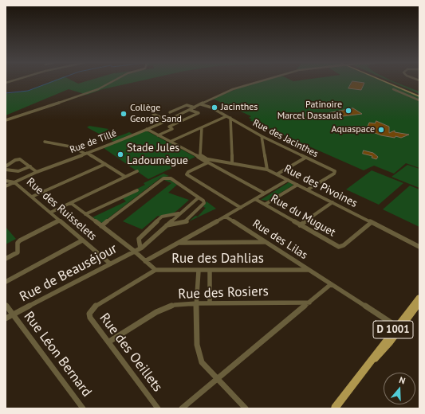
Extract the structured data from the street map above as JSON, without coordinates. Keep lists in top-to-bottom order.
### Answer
{
  "streets": {
    "main road": ["D 1001"],
    "street": [
      "Rue des Jacinthes",
      "Rue de Tillé",
      "Rue des Pivoines",
      "Rue des Ruisselets",
      "Rue du Muguet",
      "Rue des Lilas",
      "Rue des Dahlias",
      "Rue de Beauséjour",
      "Rue des Rosiers",
      "Rue des Oeillets",
      "Rue Léon Bernard"
    ]
  },
  "crossings": [
    ["Rue des Jacinthes", "Rue de Tillé"],
    ["Rue des Jacinthes", "Rue des Pivoines"],
    ["Rue de Tillé", "Rue des Ruisselets"],
    ["Rue des Pivoines", "Rue du Muguet"],
    ["Rue des Ruisselets", "Rue de Beauséjour"],
    ["Rue des Lilas", "Rue des Dahlias"],
    ["Rue des Lilas", "D 1001"],
    ["Rue des Dahlias", "Rue de Beauséjour"],
    ["Rue des Dahlias", "Rue des Oeillets"],
    ["Rue de Beauséjour", "Rue Léon Bernard"],
    ["Rue des Rosiers", "Rue des Oeillets"]
  ],
  "places": [
    "Jacinthes",
    "Patinoire Marcel Dassault",
    "Collège George Sand",
    "Aquaspace",
    "Stade Jules Ladoumègue"
  ],
  "north": "top"
}
